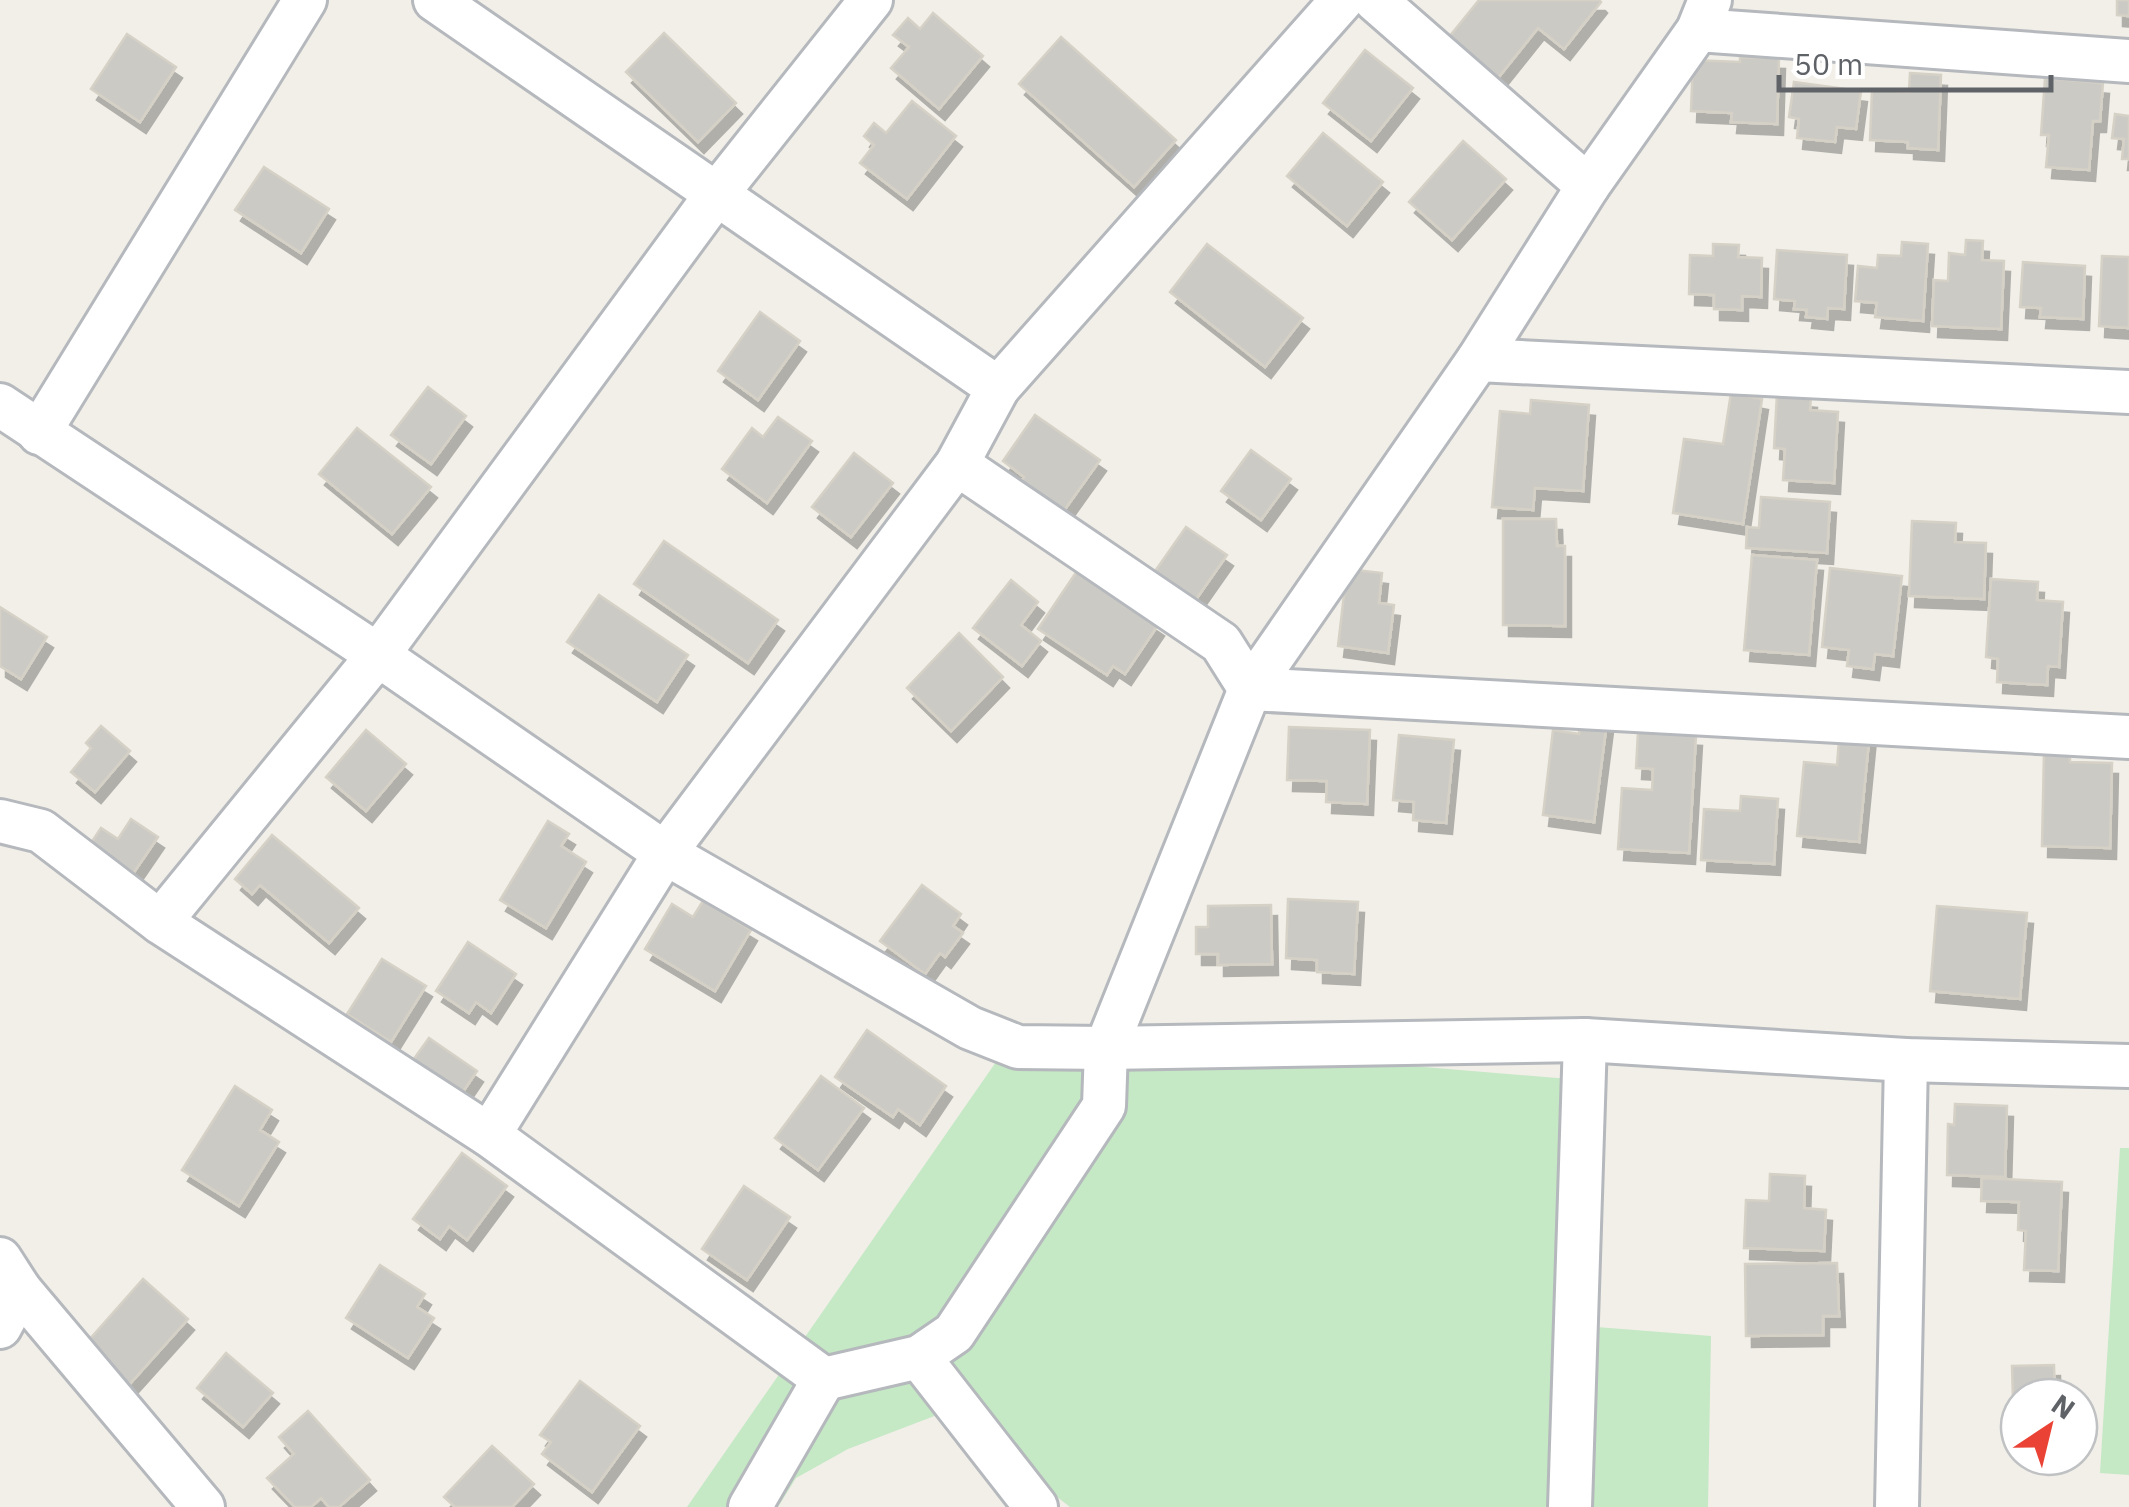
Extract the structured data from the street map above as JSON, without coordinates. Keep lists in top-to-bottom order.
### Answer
{
  "scale_bar": "50 m",
  "north": "top right"
}
